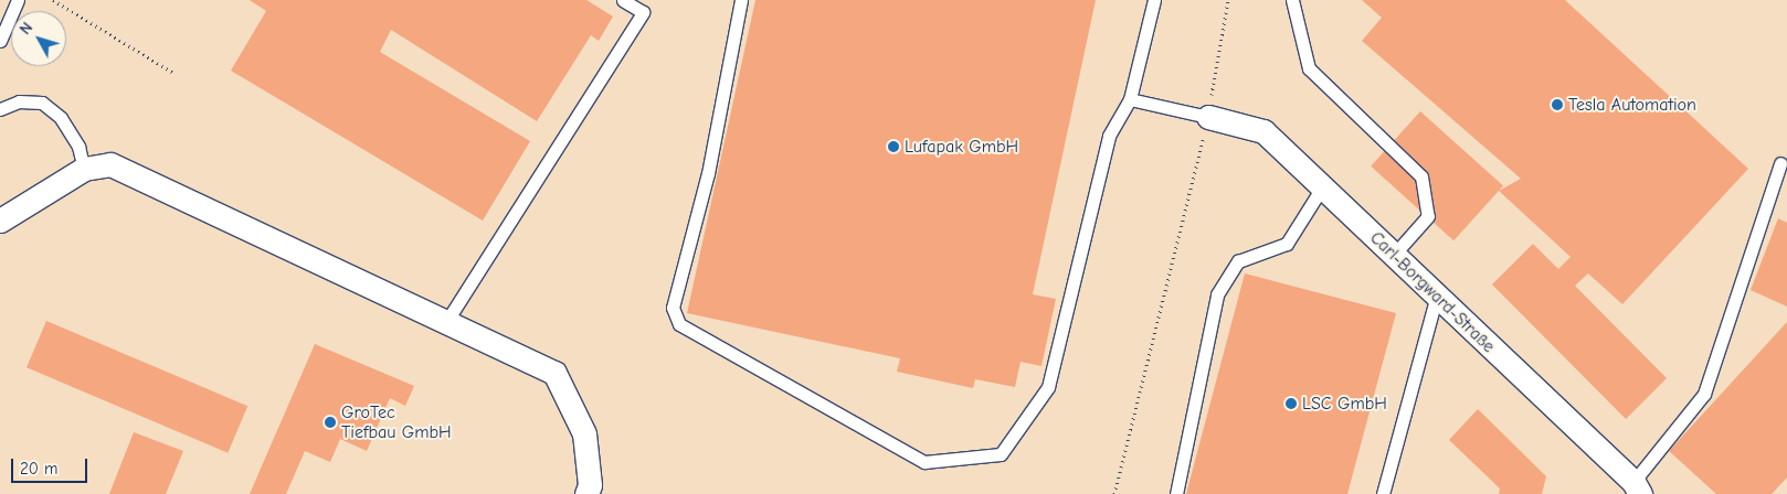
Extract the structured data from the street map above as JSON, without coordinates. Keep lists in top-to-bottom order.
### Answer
{
  "streets": {
    "street": ["Carl-Borgward-Straße"]
  },
  "places": [
    "Tesla Automation",
    "Lufapak GmbH",
    "LSC GmbH",
    "GroTec Tiefbau GmbH"
  ],
  "scale_bar": "20 m",
  "north": "top left"
}
